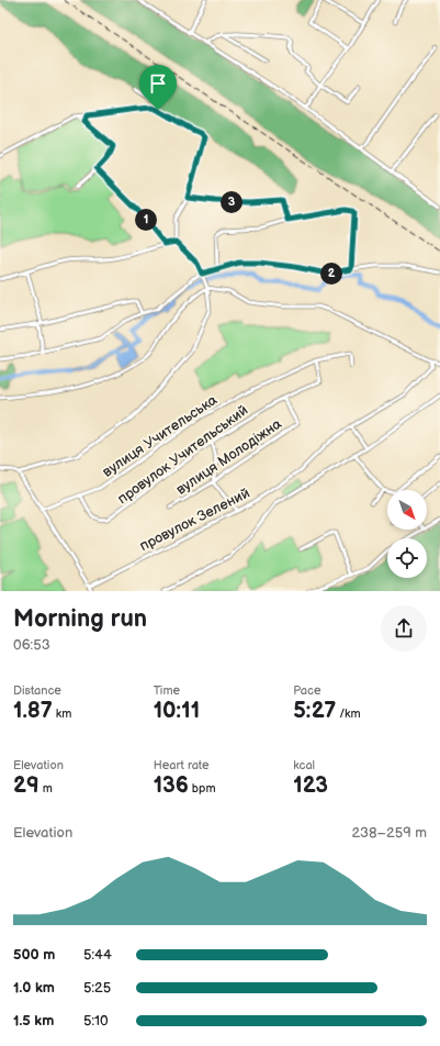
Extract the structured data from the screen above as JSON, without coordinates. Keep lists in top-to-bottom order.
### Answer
{
  "streets": {
    "street": [
      "вулиця Учительська",
      "провулок Учительський",
      "вулиця Молодіжна",
      "провулок Зелений"
    ]
  },
  "crossings": [
    ["вулиця Учительська", "провулок Учительський"],
    ["провулок Учительський", "вулиця Молодіжна"]
  ],
  "north": "bottom right",
  "page": {
    "pins": ["3", "1", "2"],
    "heading": ["Morning run", "06:53"],
    "stats": [
      ["Distance", "1.87 km"],
      ["Time", "10:11"],
      ["Pace", "5:27 /km"],
      ["Elevation", "29 m"],
      ["Heart rate", "136 bpm"],
      ["kcal", "123"]
    ],
    "chart": ["Elevation", "238–259 m"],
    "list": [
      {
        "name": "500 m",
        "note": "5:44"
      },
      {
        "name": "1.0 km",
        "note": "5:25"
      },
      {
        "name": "1.5 km",
        "note": "5:10"
      }
    ]
  }
}
